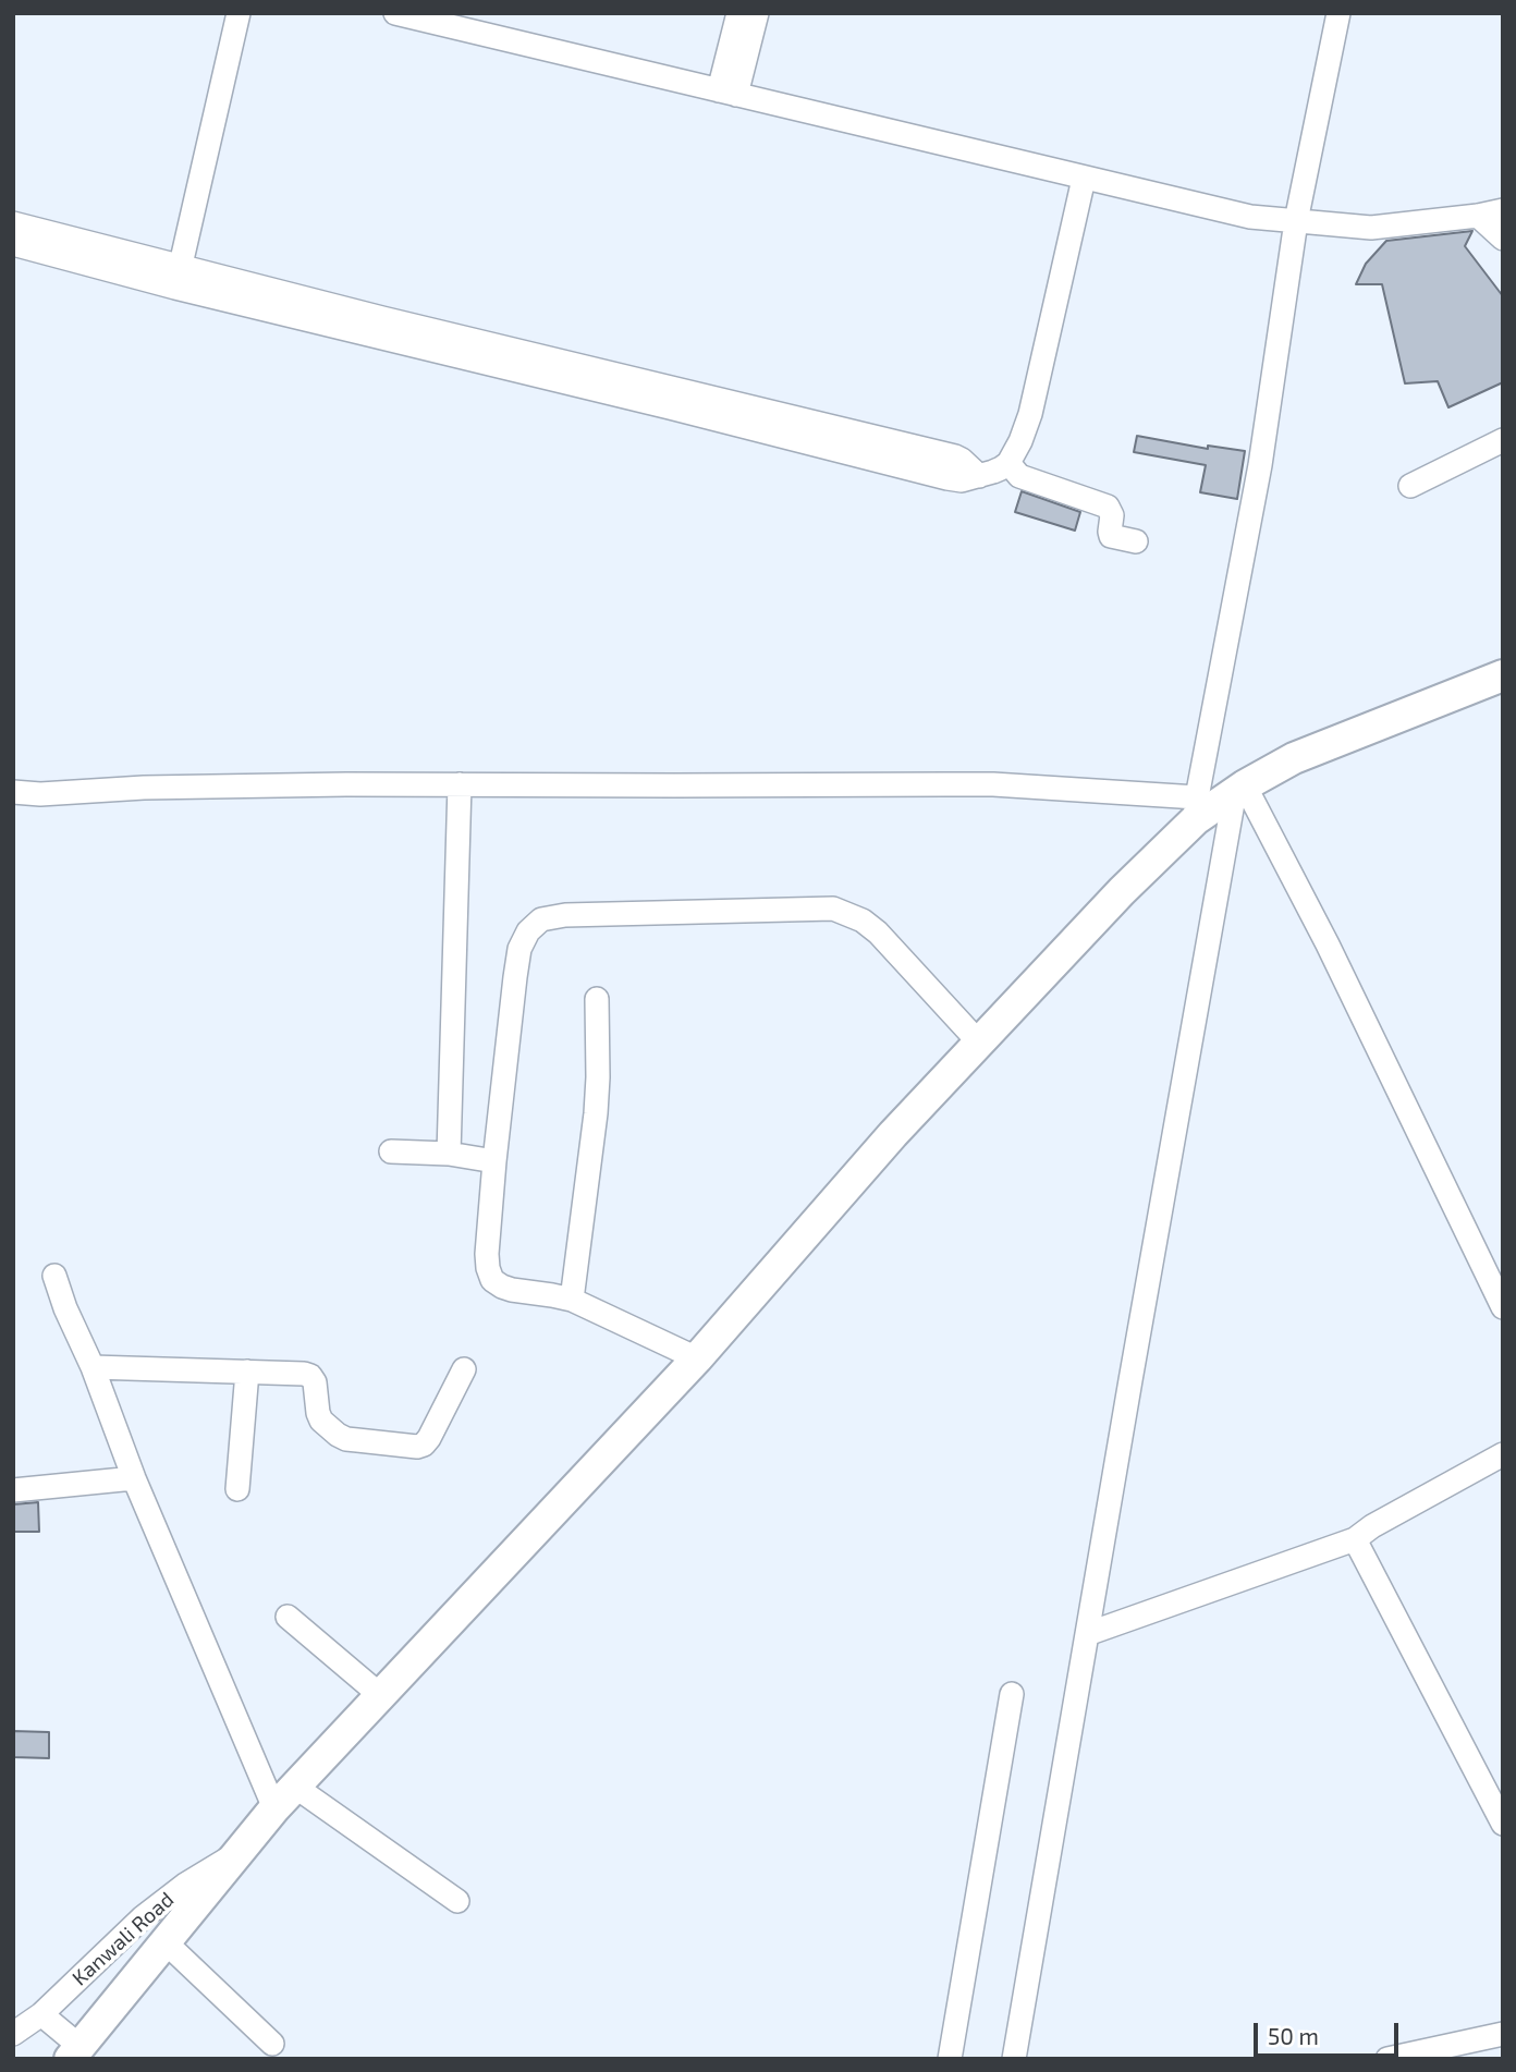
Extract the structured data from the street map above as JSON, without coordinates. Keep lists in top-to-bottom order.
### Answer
{
  "streets": {
    "street": ["Kanwali Road"]
  },
  "scale_bar": "50 m"
}
